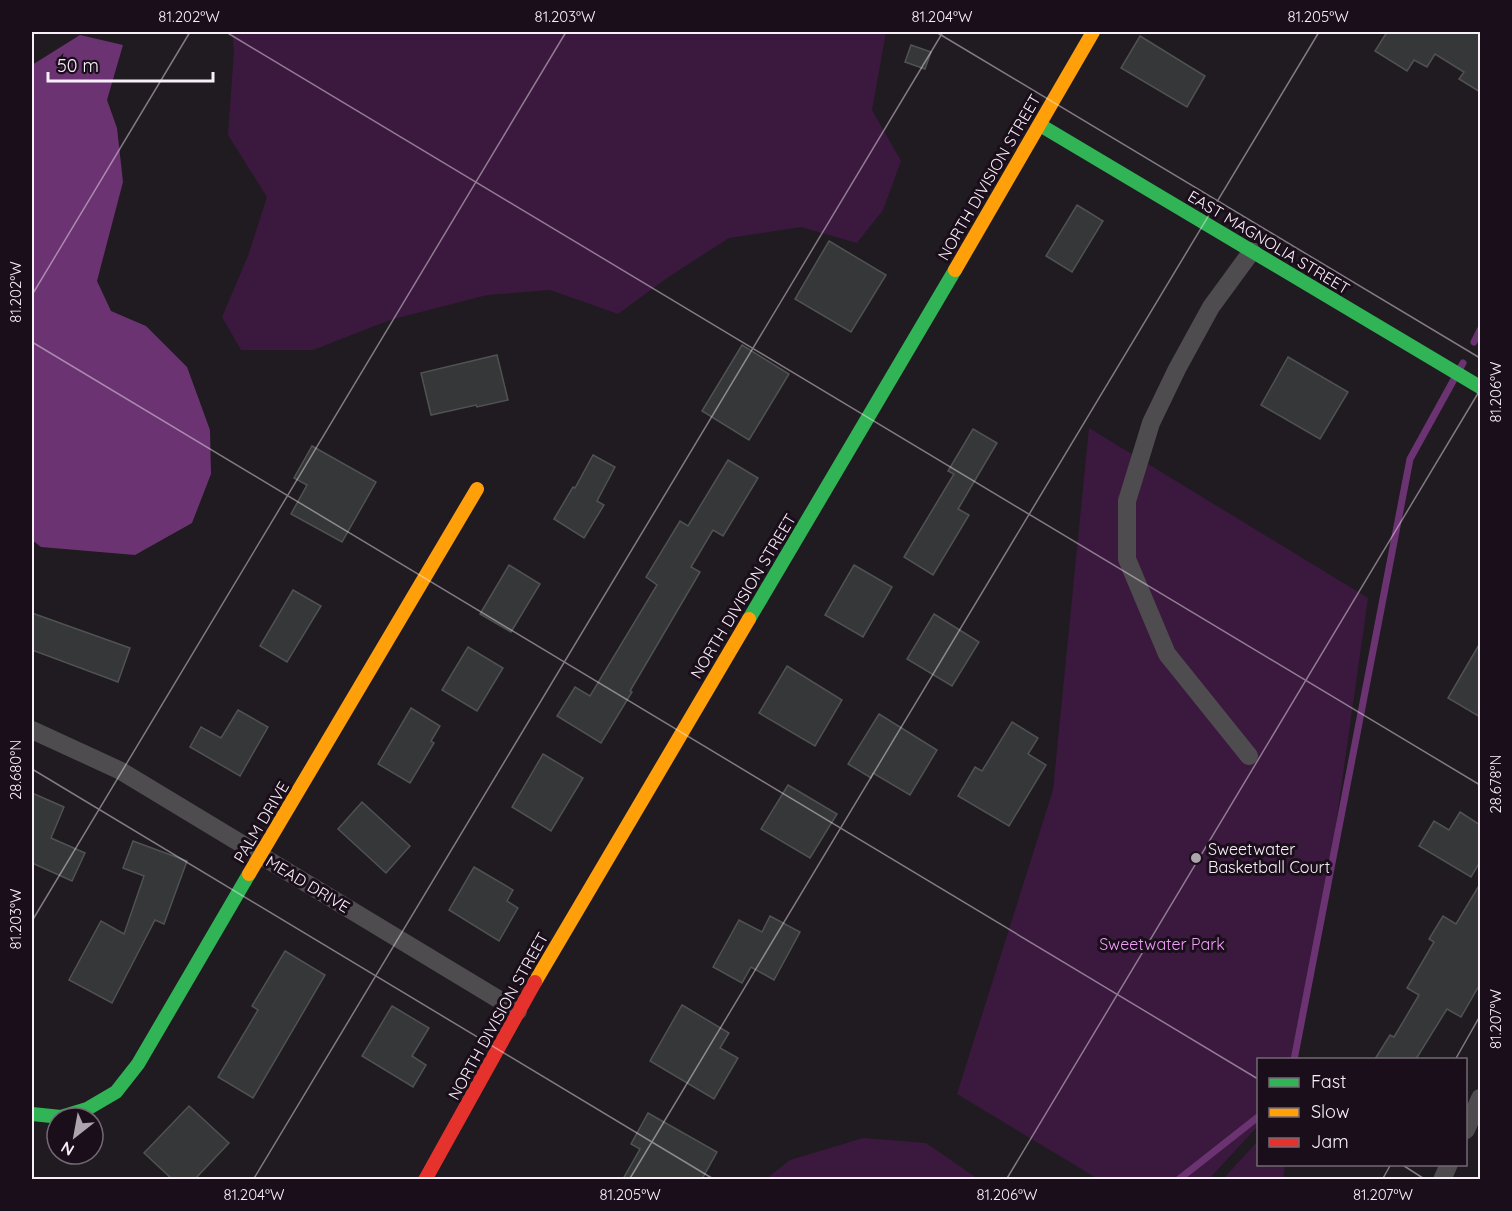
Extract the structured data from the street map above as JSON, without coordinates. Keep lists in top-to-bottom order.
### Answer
{
  "streets": {
    "street": [
      "NORTH DIVISION STREET",
      "EAST MAGNOLIA STREET",
      "PALM DRIVE",
      "MEAD DRIVE"
    ]
  },
  "crossings": [
    ["NORTH DIVISION STREET", "EAST MAGNOLIA STREET"],
    ["NORTH DIVISION STREET", "MEAD DRIVE"],
    ["PALM DRIVE", "MEAD DRIVE"]
  ],
  "parks": ["Sweetwater Park"],
  "places": ["Sweetwater Basketball Court"],
  "legend": ["Fast", "Slow", "Jam"],
  "scale_bar": "50 m",
  "north": "bottom left",
  "coordinates": [
    "81.202°W",
    "81.203°W",
    "81.204°W",
    "81.205°W",
    "81.206°W",
    "28.680°N",
    "28.678°N",
    "81.207°W"
  ]
}
